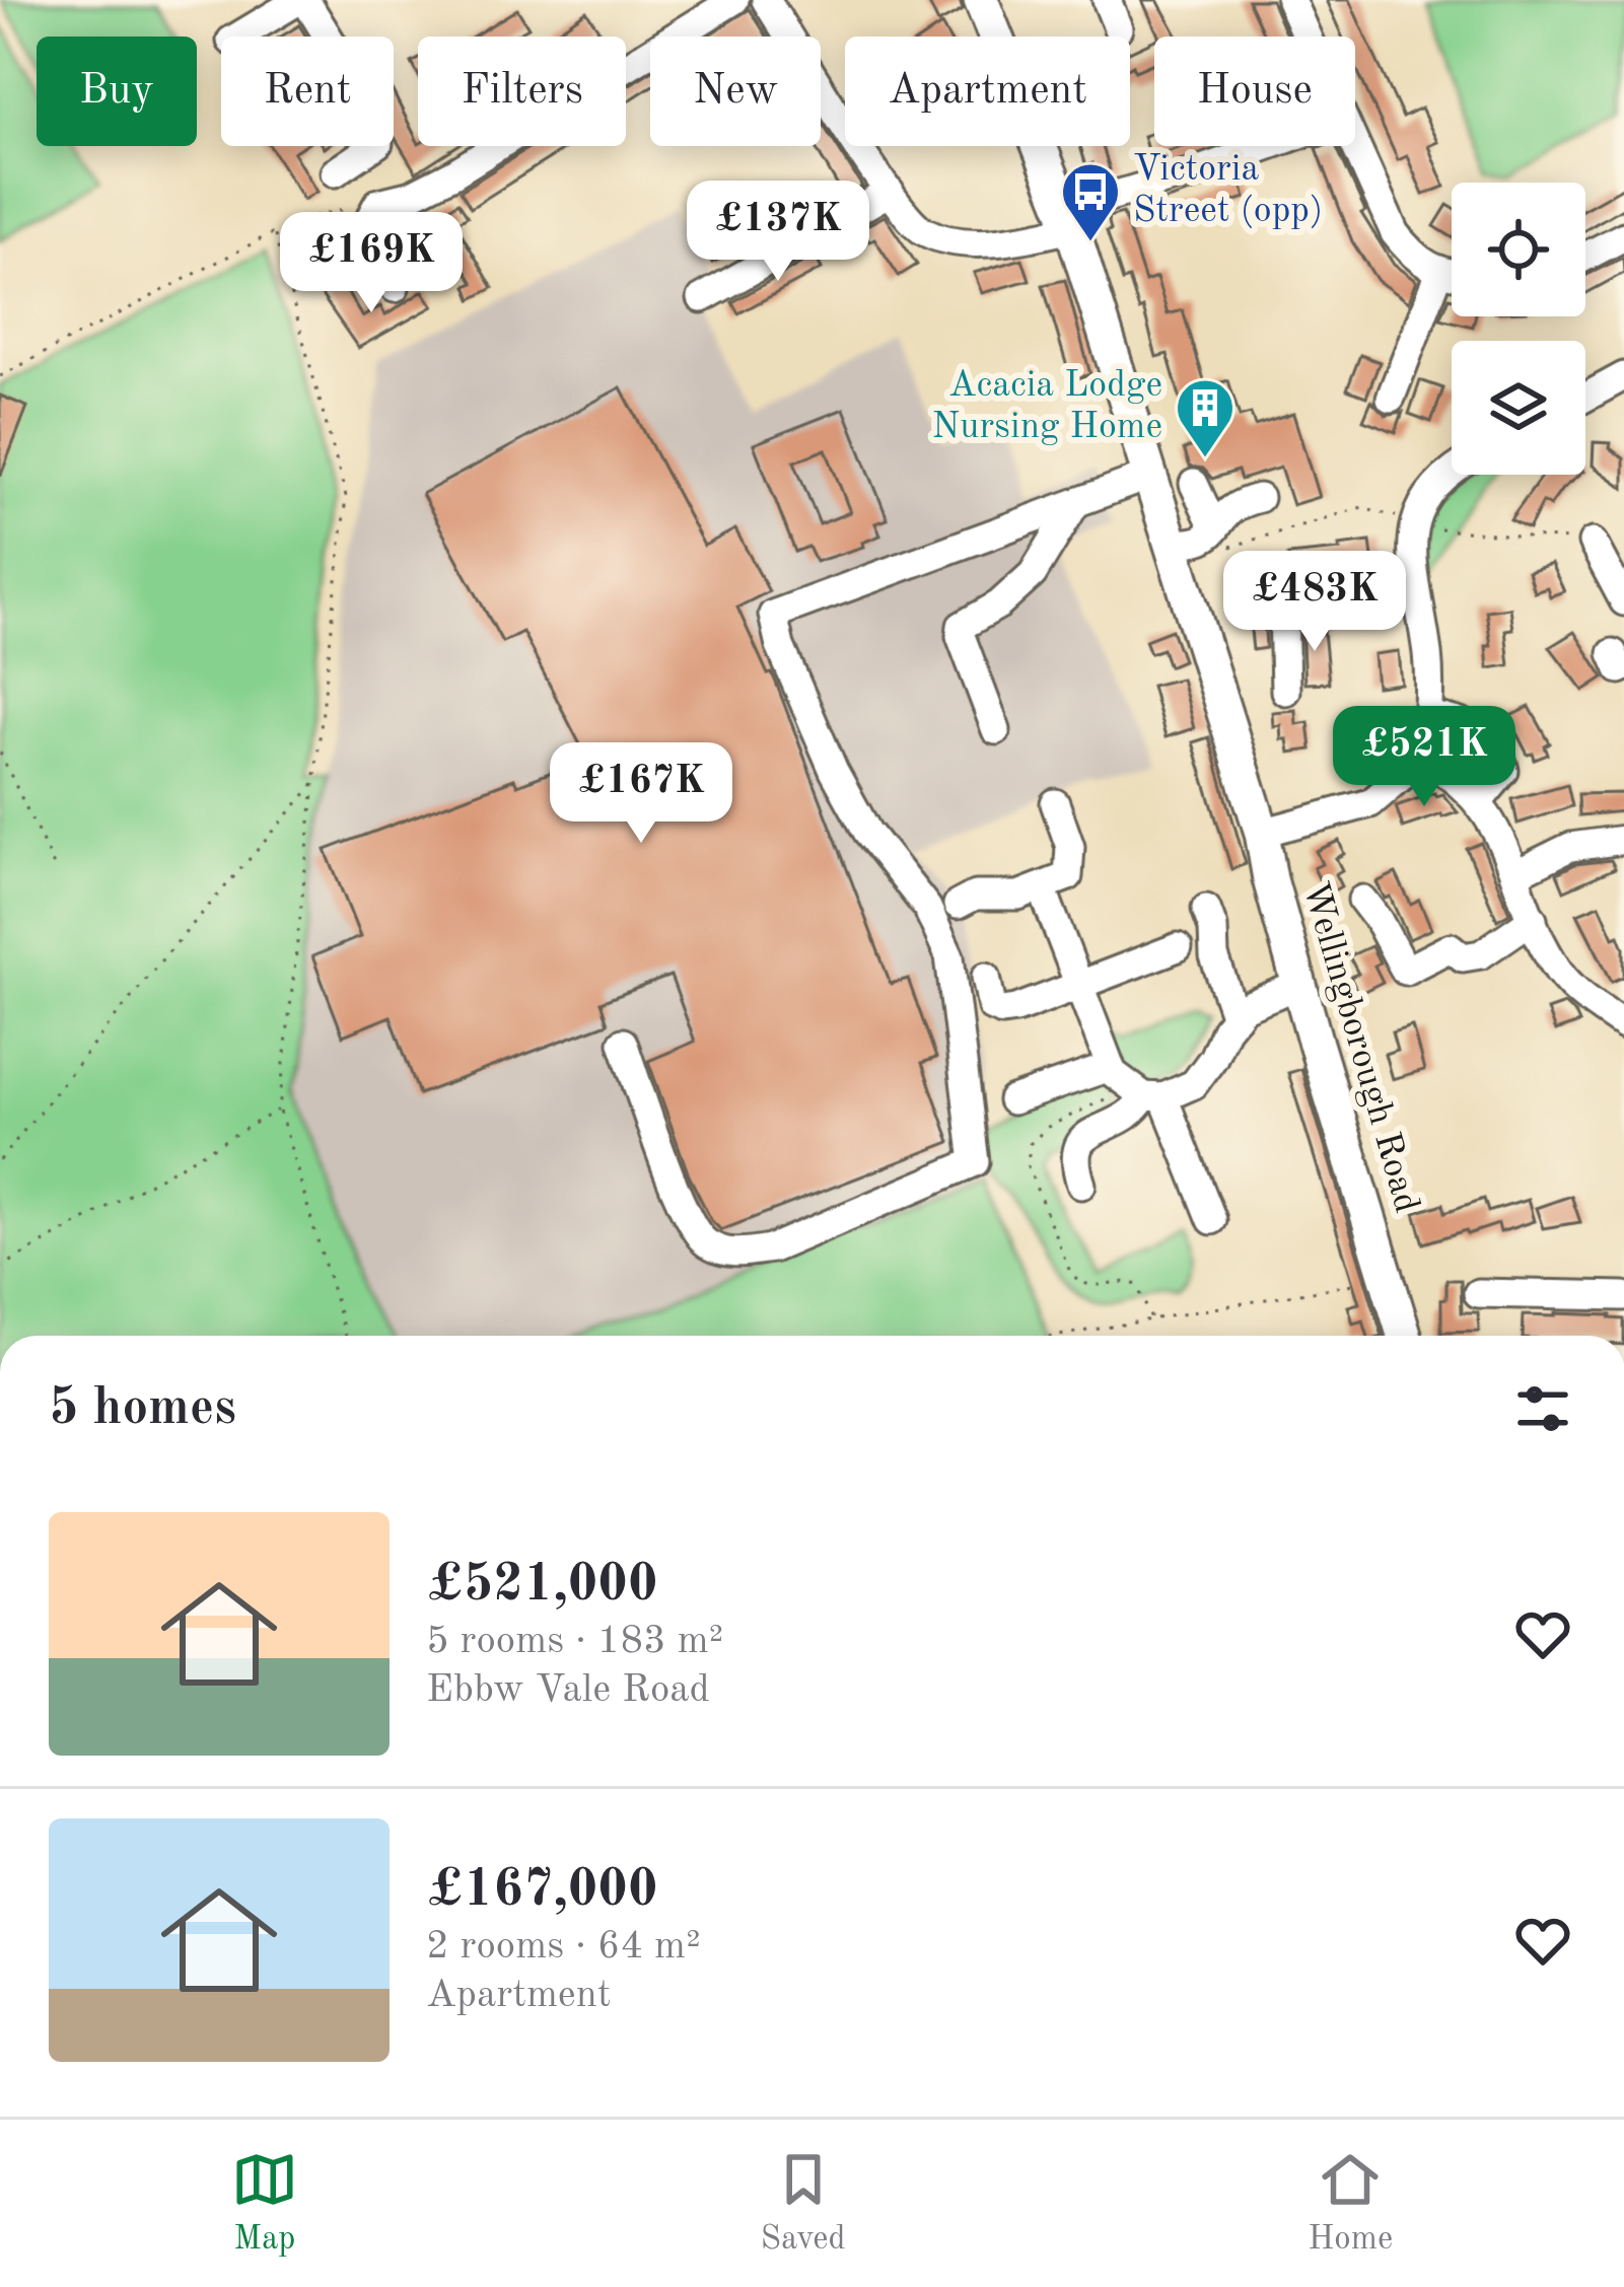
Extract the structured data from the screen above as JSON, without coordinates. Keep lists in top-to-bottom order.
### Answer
{
  "streets": {
    "main road": ["Wellingborough Road"]
  },
  "places": {
    "bus stop": ["Victoria Street (opp)"],
    "building": ["Acacia Lodge Nursing Home"]
  },
  "page": {
    "chip": [
      "Buy",
      "Rent",
      "Filters",
      "New",
      "Apartment",
      "House"
    ],
    "price": [
      "£137K",
      "£169K",
      "£483K",
      "£521K",
      "£167K"
    ],
    "heading": "5 homes",
    "list": [
      {
        "name": "£521,000",
        "note": "5 rooms · 183 m² · Ebbw Vale Road"
      },
      {
        "name": "£167,000",
        "note": "2 rooms · 64 m² · Apartment"
      }
    ],
    "tabs": ["Map", "Saved", "Home"]
  }
}
